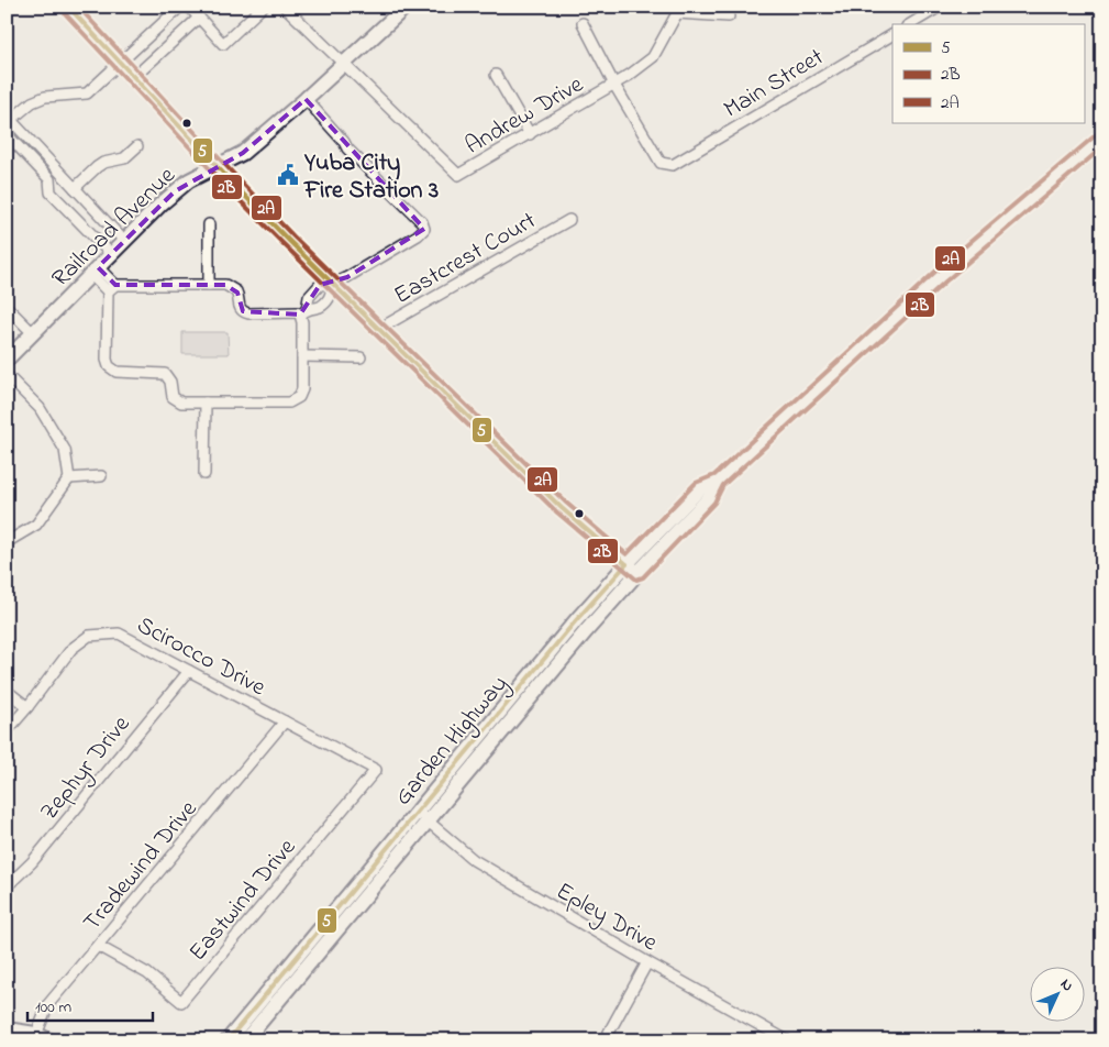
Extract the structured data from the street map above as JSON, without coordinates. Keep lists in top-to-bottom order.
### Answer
{
  "streets": {
    "main road": ["Railroad Avenue", "Garden Highway"],
    "street": [
      "Main Street",
      "Andrew Drive",
      "Eastcrest Court",
      "Scirocco Drive",
      "Zephyr Drive",
      "Tradewind Drive",
      "Eastwind Drive",
      "Epley Drive"
    ]
  },
  "crossings": [
    ["Main Street", "Andrew Drive"],
    ["Andrew Drive", "Railroad Avenue"],
    ["Scirocco Drive", "Zephyr Drive"],
    ["Scirocco Drive", "Tradewind Drive"],
    ["Scirocco Drive", "Eastwind Drive"],
    ["Garden Highway", "Epley Drive"],
    ["Tradewind Drive", "Eastwind Drive"]
  ],
  "places": {
    "public building": ["Yuba City Fire Station 3"]
  },
  "lines": ["transit line 5", "transit line 2A", "transit line 2B"],
  "legend": ["5", "2B", "2A"],
  "scale_bar": "100 m",
  "north": "top right"
}
